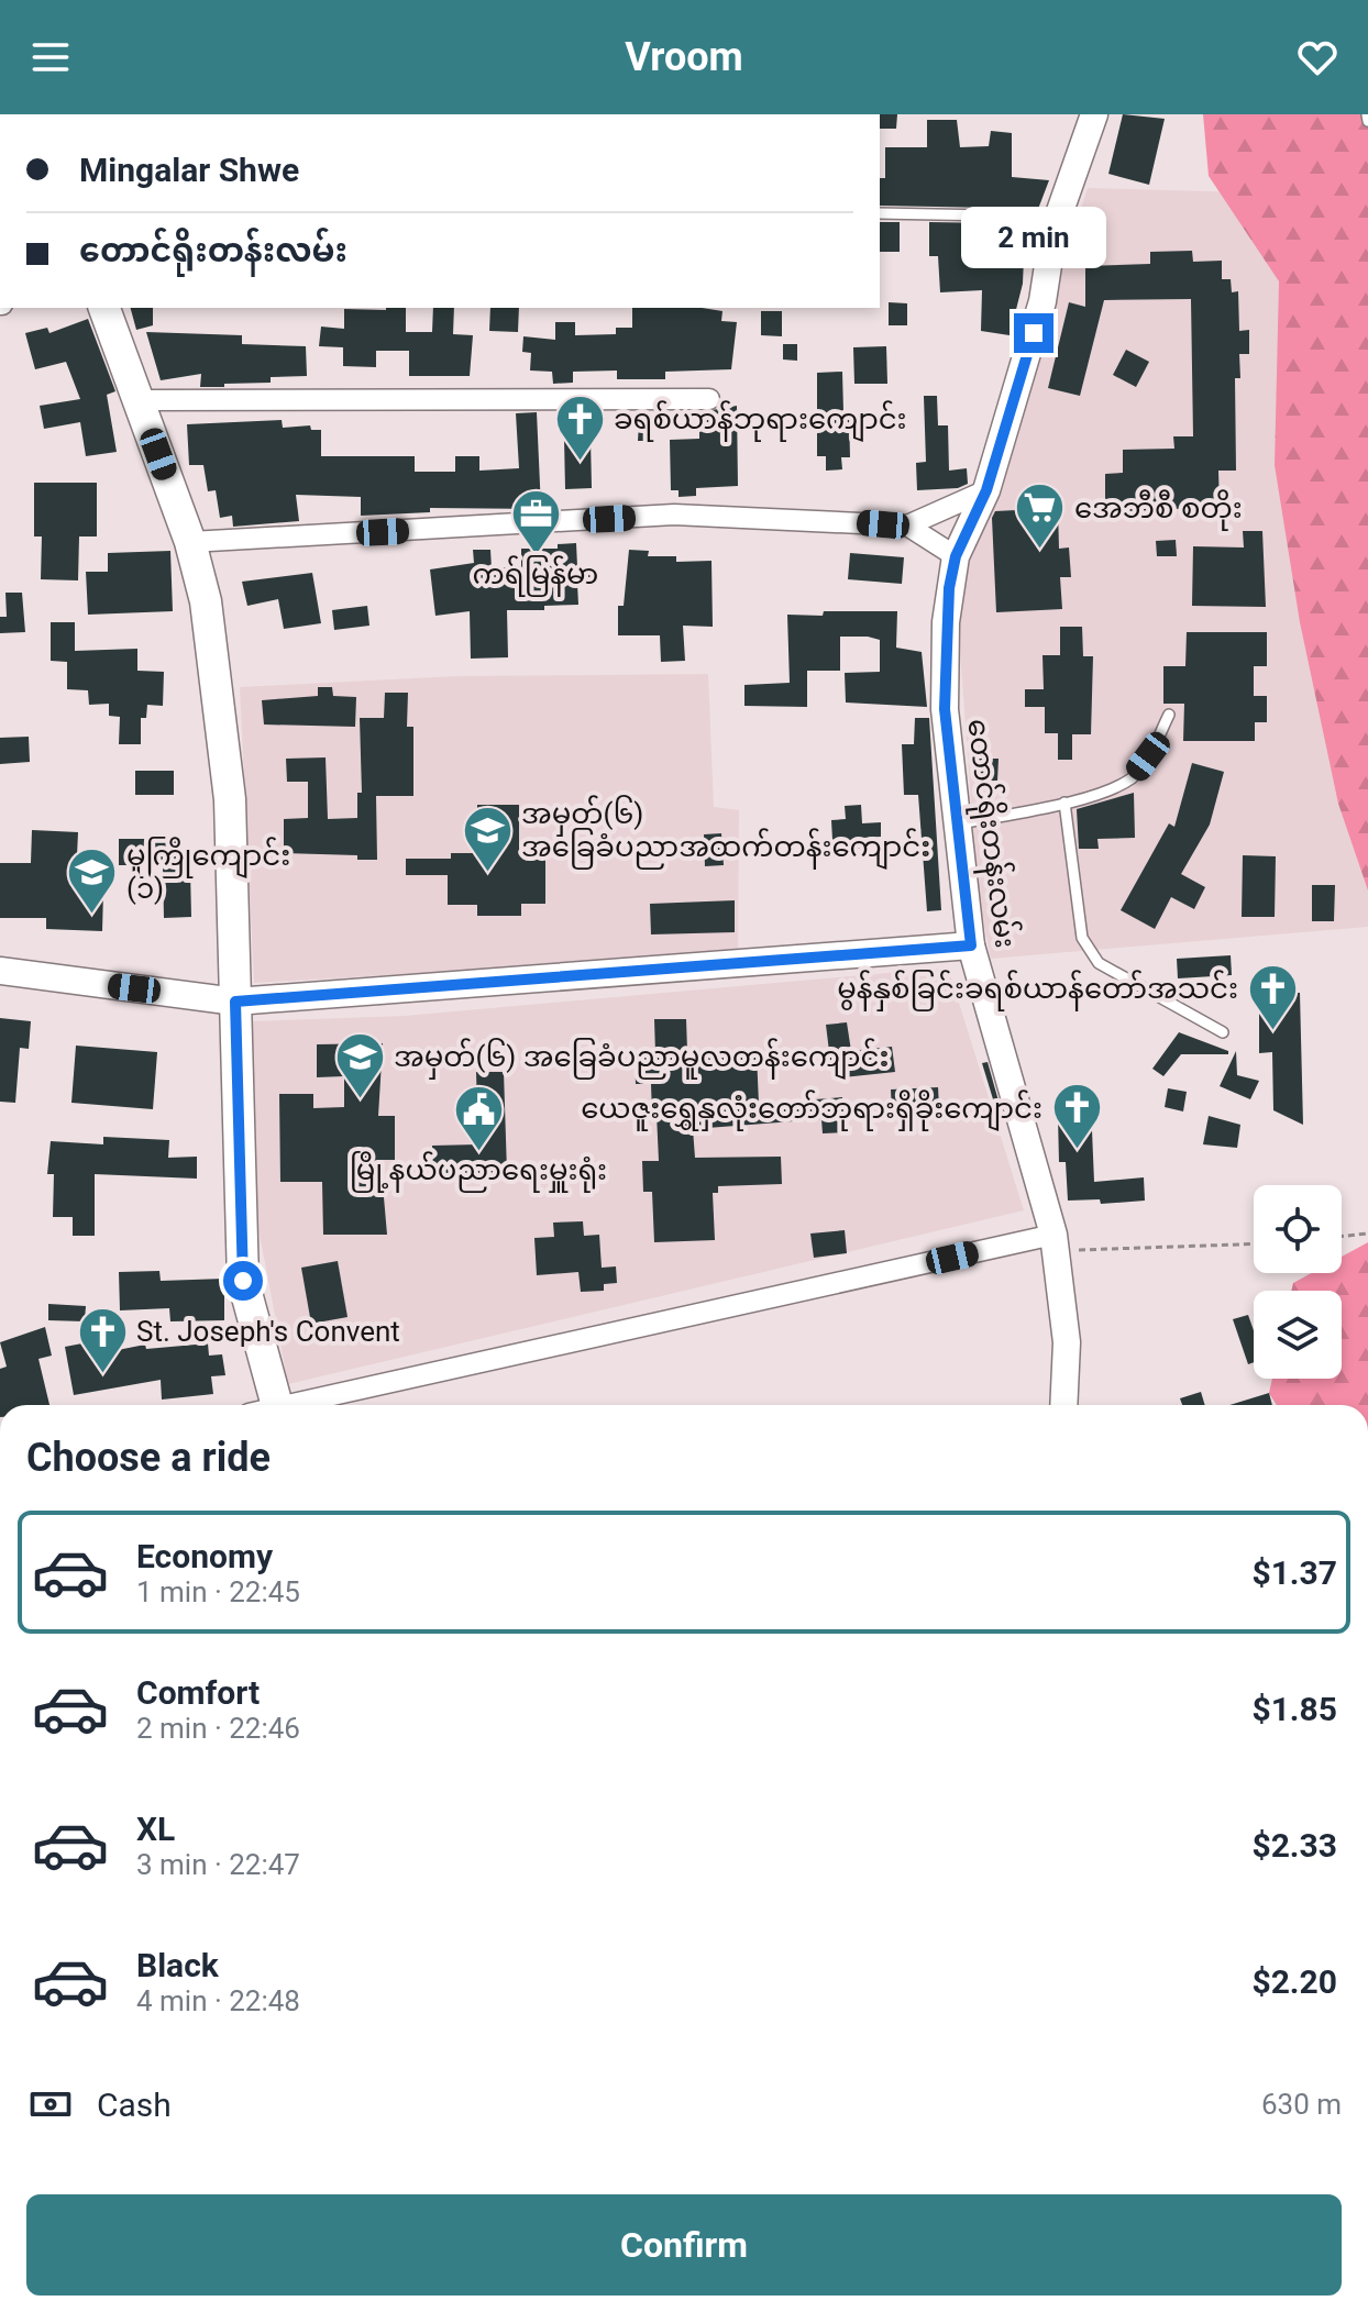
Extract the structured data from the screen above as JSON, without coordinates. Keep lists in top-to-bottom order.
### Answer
{
  "streets": {
    "street": ["တောင်ရိုးတန်းလမ်း"]
  },
  "places": {
    "church": [
      "ခရစ်ယာန်ဘုရားကျောင်း",
      "မွန်နှစ်ခြင်းခရစ်ယာန်တော်အသင်း",
      "ယေဇူးရွှေနှလုံးတော်ဘုရားရှိခိုးကျောင်း",
      "St. Joseph's Convent"
    ],
    "supermarket": ["အေဘီစီ စတိုး"],
    "office": ["ကရ်မြန်မာ"],
    "school or university": ["အမှတ်(၆) အခြေခံပညာအထက်တန်းကျောင်း", "မူကြိုကျောင်း (၁)", "အမှတ်(၆) အခြေခံပညာမူလတန်းကျောင်း"],
    "public building": ["မြို့နယ်ပညာရေးမှူးရုံး"]
  },
  "page": {
    "header": "Vroom",
    "banner": ["Mingalar Shwe", "တောင်ရိုးတန်းလမ်း"],
    "bubble": "2 min",
    "heading": "Choose a ride",
    "list": [
      {
        "name": "Economy",
        "note": "1 min · 22:45",
        "value": "$1.37"
      },
      {
        "name": "Comfort",
        "note": "2 min · 22:46",
        "value": "$1.85"
      },
      {
        "name": "XL",
        "note": "3 min · 22:47",
        "value": "$2.33"
      },
      {
        "name": "Black",
        "note": "4 min · 22:48",
        "value": "$2.20"
      }
    ],
    "pay": ["Cash", "630 m"],
    "buttons": "Confirm"
  }
}
